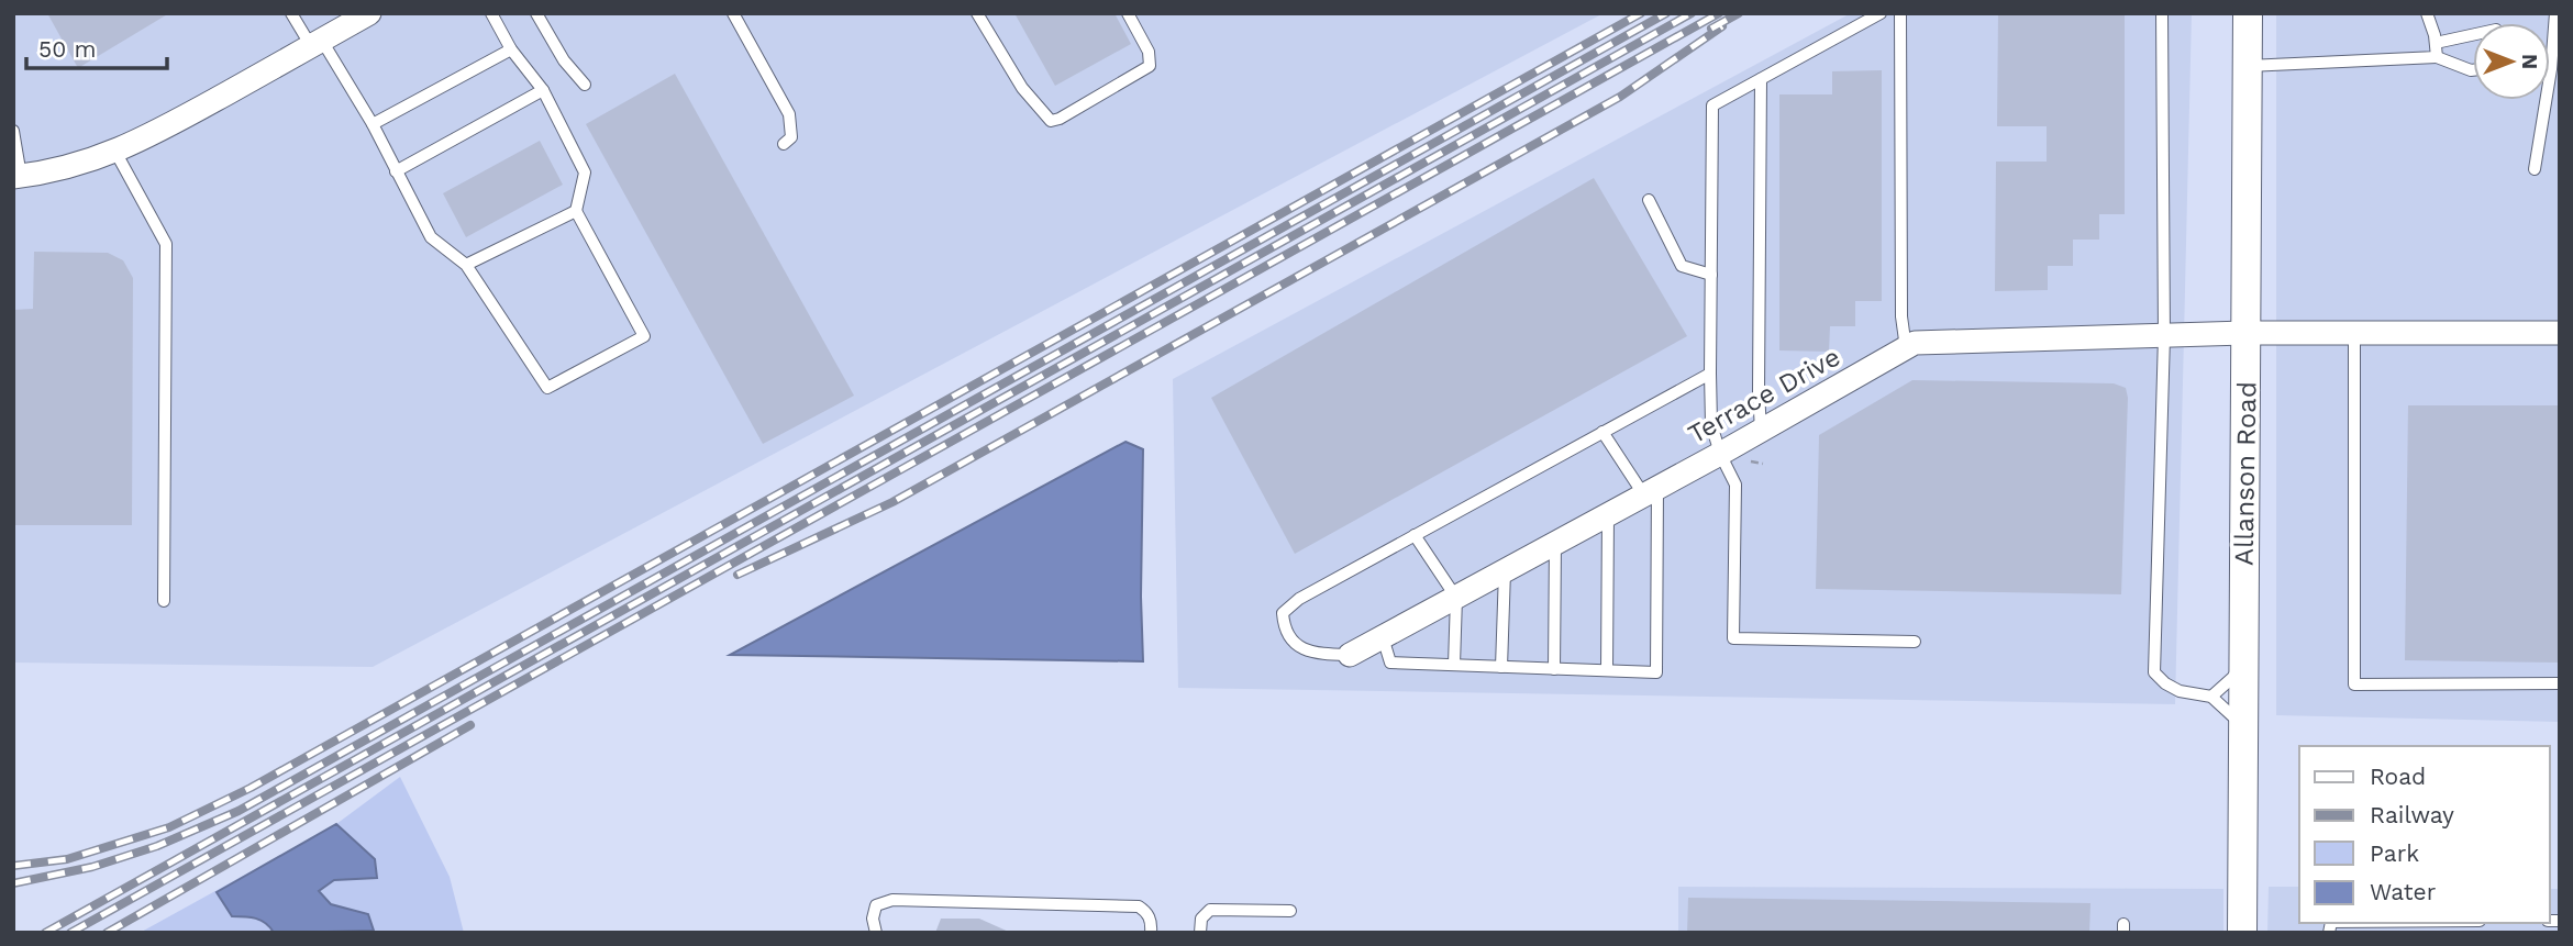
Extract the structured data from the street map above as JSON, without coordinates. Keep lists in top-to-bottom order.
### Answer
{
  "streets": {
    "street": ["Terrace Drive", "Allanson Road"]
  },
  "crossings": [
    ["Terrace Drive", "Allanson Road"]
  ],
  "legend": [
    "Road",
    "Railway",
    "Park",
    "Water"
  ],
  "scale_bar": "50 m",
  "north": "right"
}
